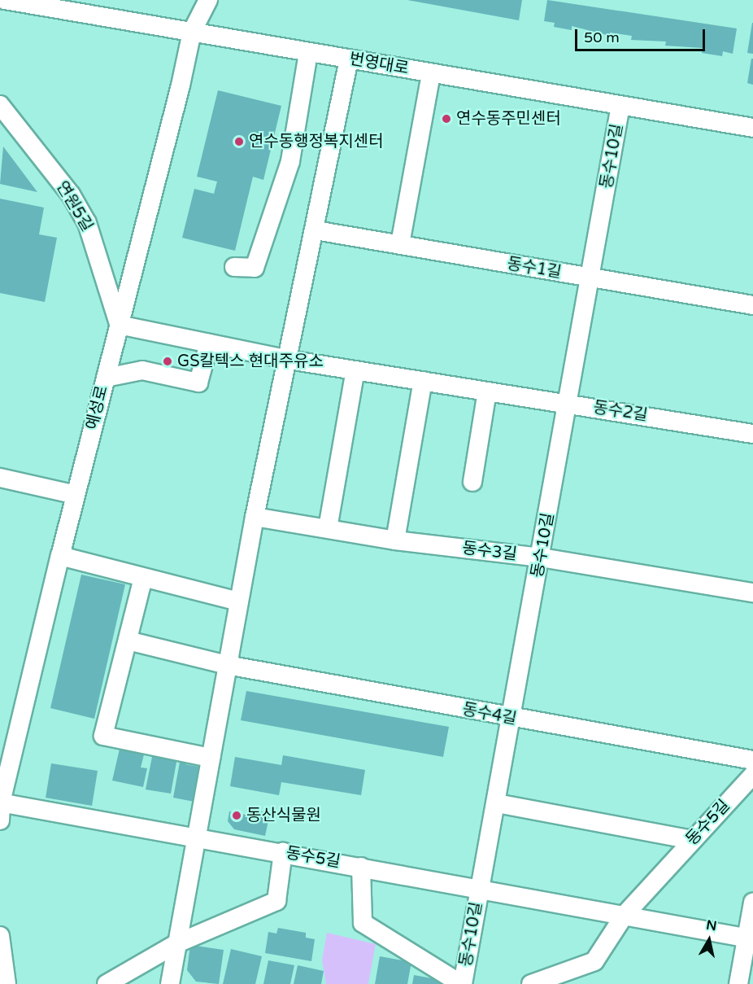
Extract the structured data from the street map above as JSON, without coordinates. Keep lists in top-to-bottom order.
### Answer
{
  "streets": {
    "street": [
      "번영대로",
      "동수10길",
      "연원5길",
      "동수1길",
      "예성로",
      "동수2길",
      "동수3길",
      "동수4길",
      "동수5길"
    ]
  },
  "crossings": [
    ["번영대로", "동수10길"],
    ["번영대로", "예성로"],
    ["동수10길", "동수1길"],
    ["동수10길", "동수2길"],
    ["동수10길", "동수3길"],
    ["동수10길", "동수4길"],
    ["동수10길", "동수5길"],
    ["연원5길", "예성로"],
    ["연원5길", "동수2길"],
    ["예성로", "동수2길"],
    ["예성로", "동수5길"]
  ],
  "places": [
    "연수동주민센터",
    "연수동행정복지센터",
    "GS칼텍스 현대주유소",
    "동산식물원"
  ],
  "scale_bar": "50 m",
  "north": "top"
}
